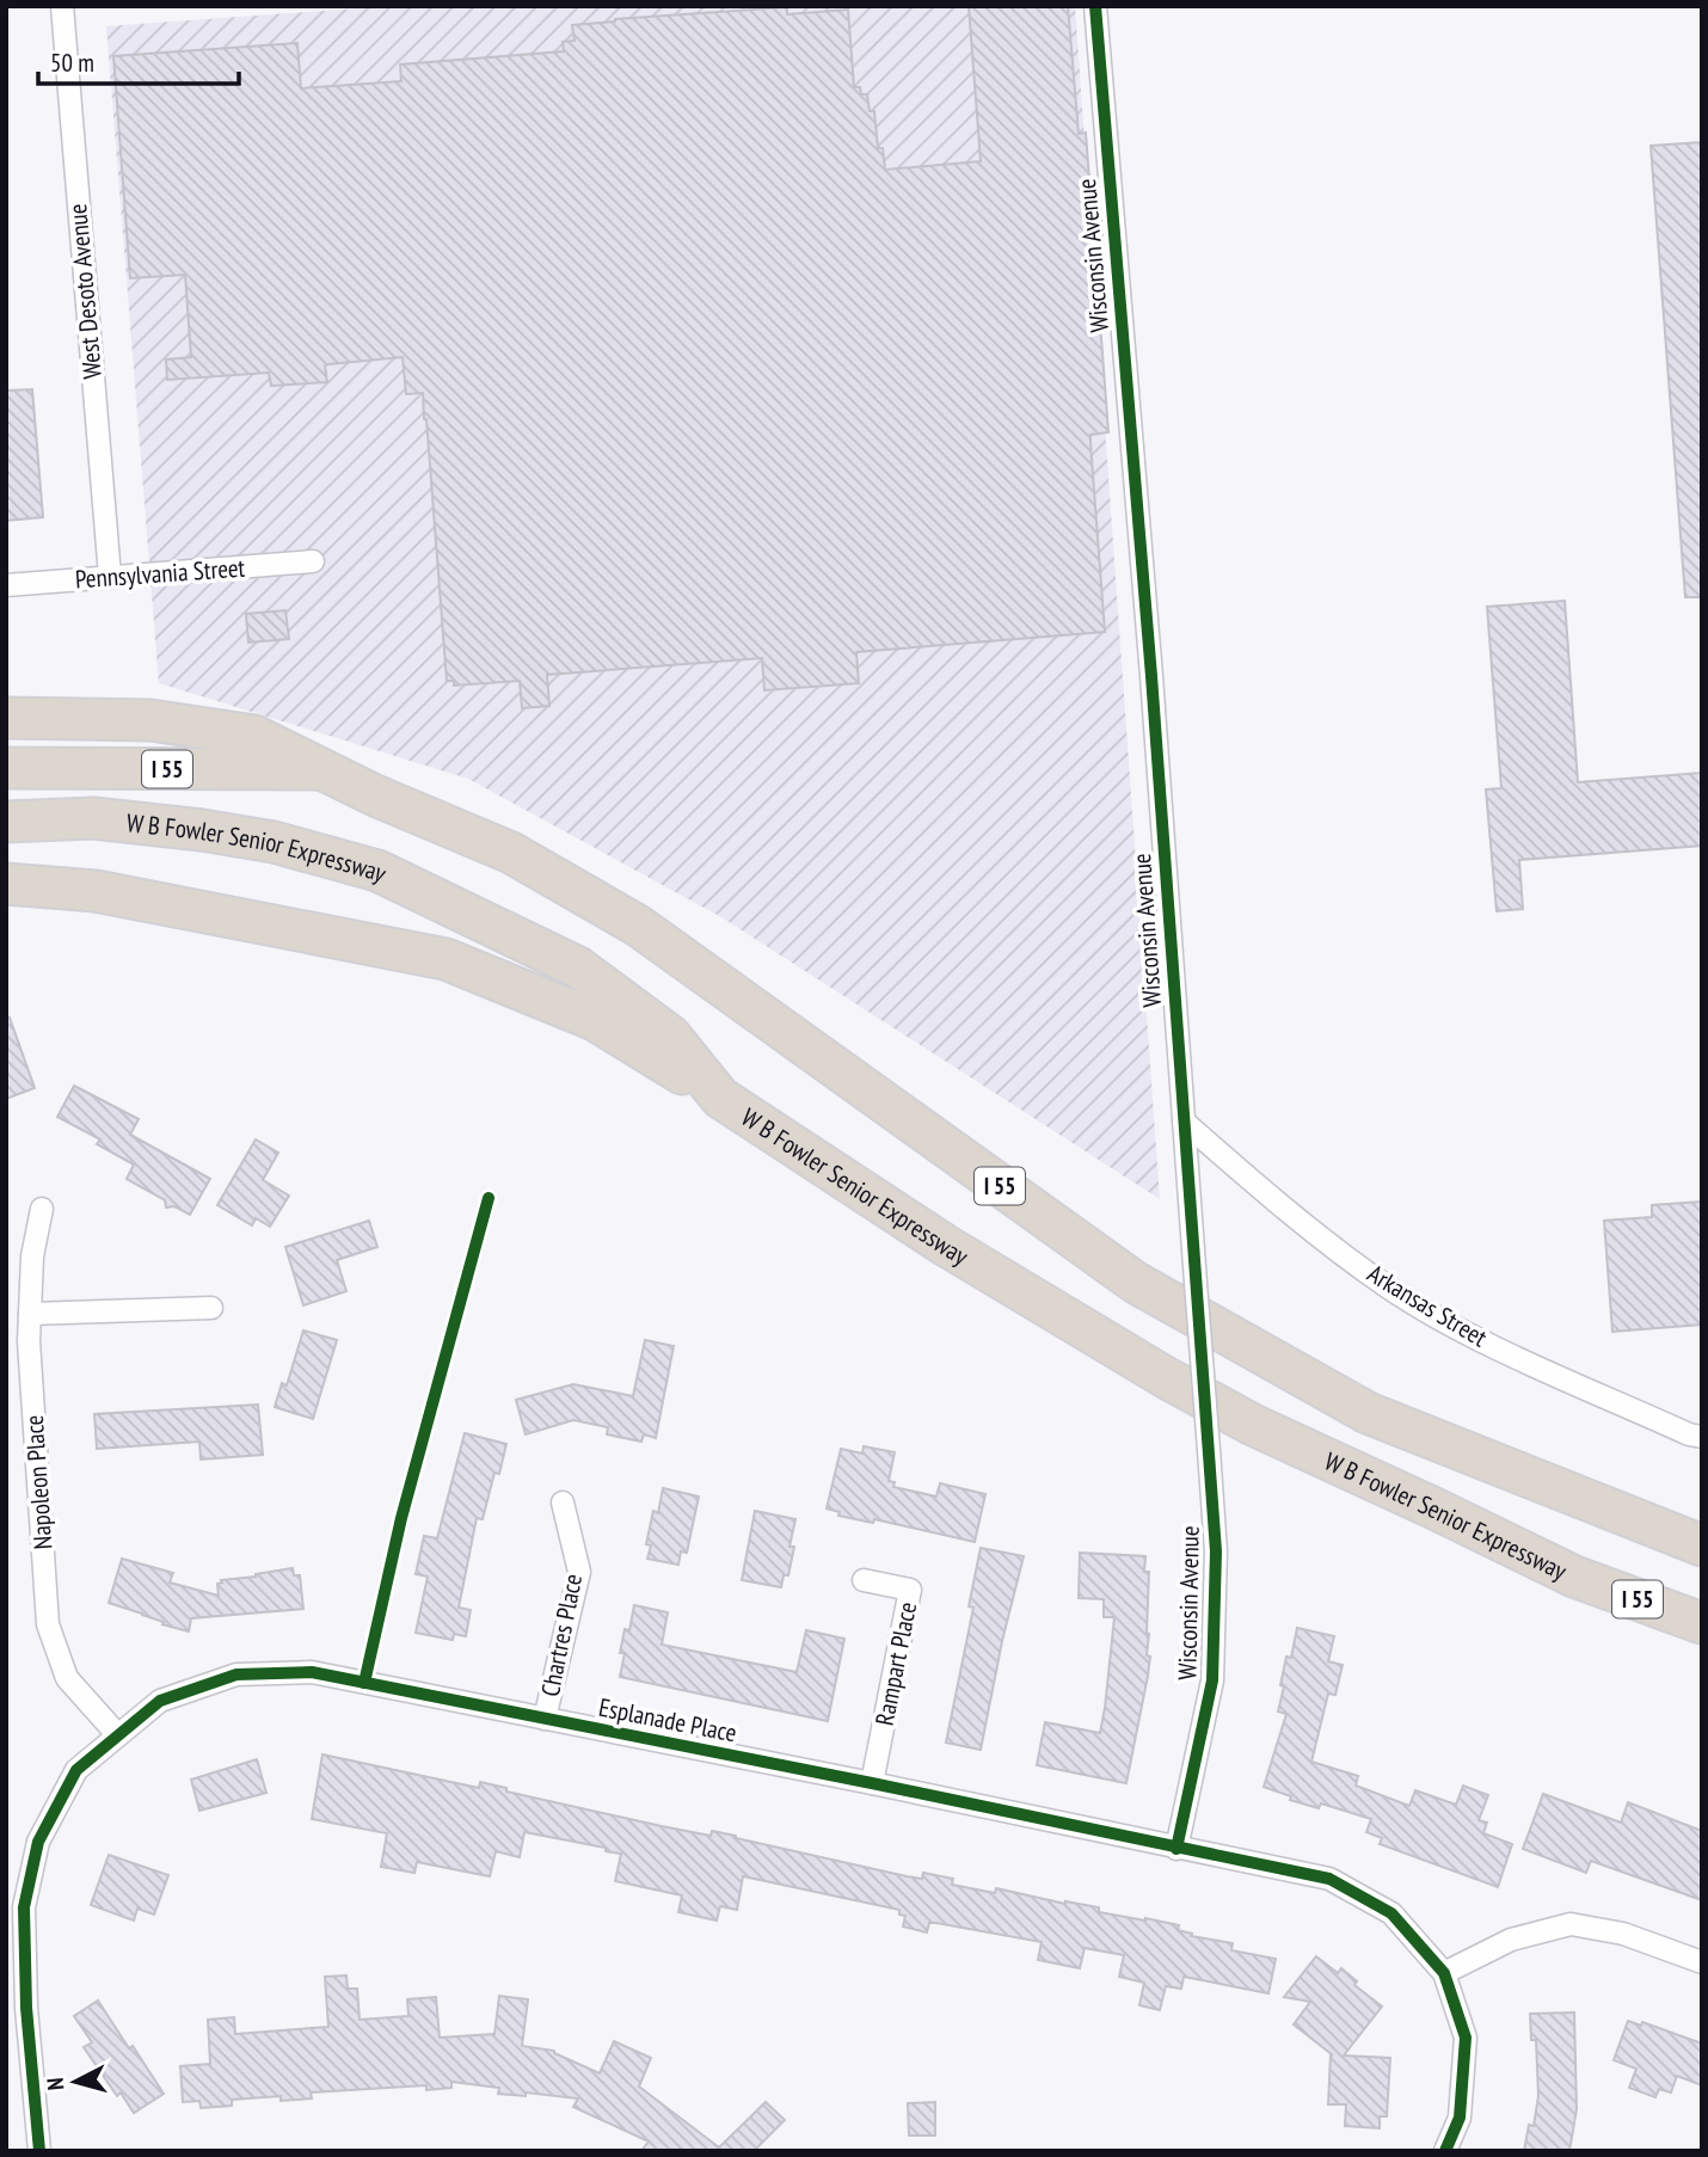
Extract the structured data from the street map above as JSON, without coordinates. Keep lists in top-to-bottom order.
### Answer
{
  "streets": {
    "highway": ["I 55", "W B Fowler Senior Expressway"],
    "street": [
      "Wisconsin Avenue",
      "West Desoto Avenue",
      "Pennsylvania Street",
      "Arkansas Street",
      "Napoleon Place",
      "Chartres Place",
      "Rampart Place",
      "Esplanade Place"
    ]
  },
  "crossings": [
    ["Wisconsin Avenue", "Arkansas Street"],
    ["Wisconsin Avenue", "Esplanade Place"],
    ["West Desoto Avenue", "Pennsylvania Street"],
    ["Napoleon Place", "Esplanade Place"],
    ["Chartres Place", "Esplanade Place"],
    ["Rampart Place", "Esplanade Place"]
  ],
  "scale_bar": "50 m",
  "north": "left"
}
